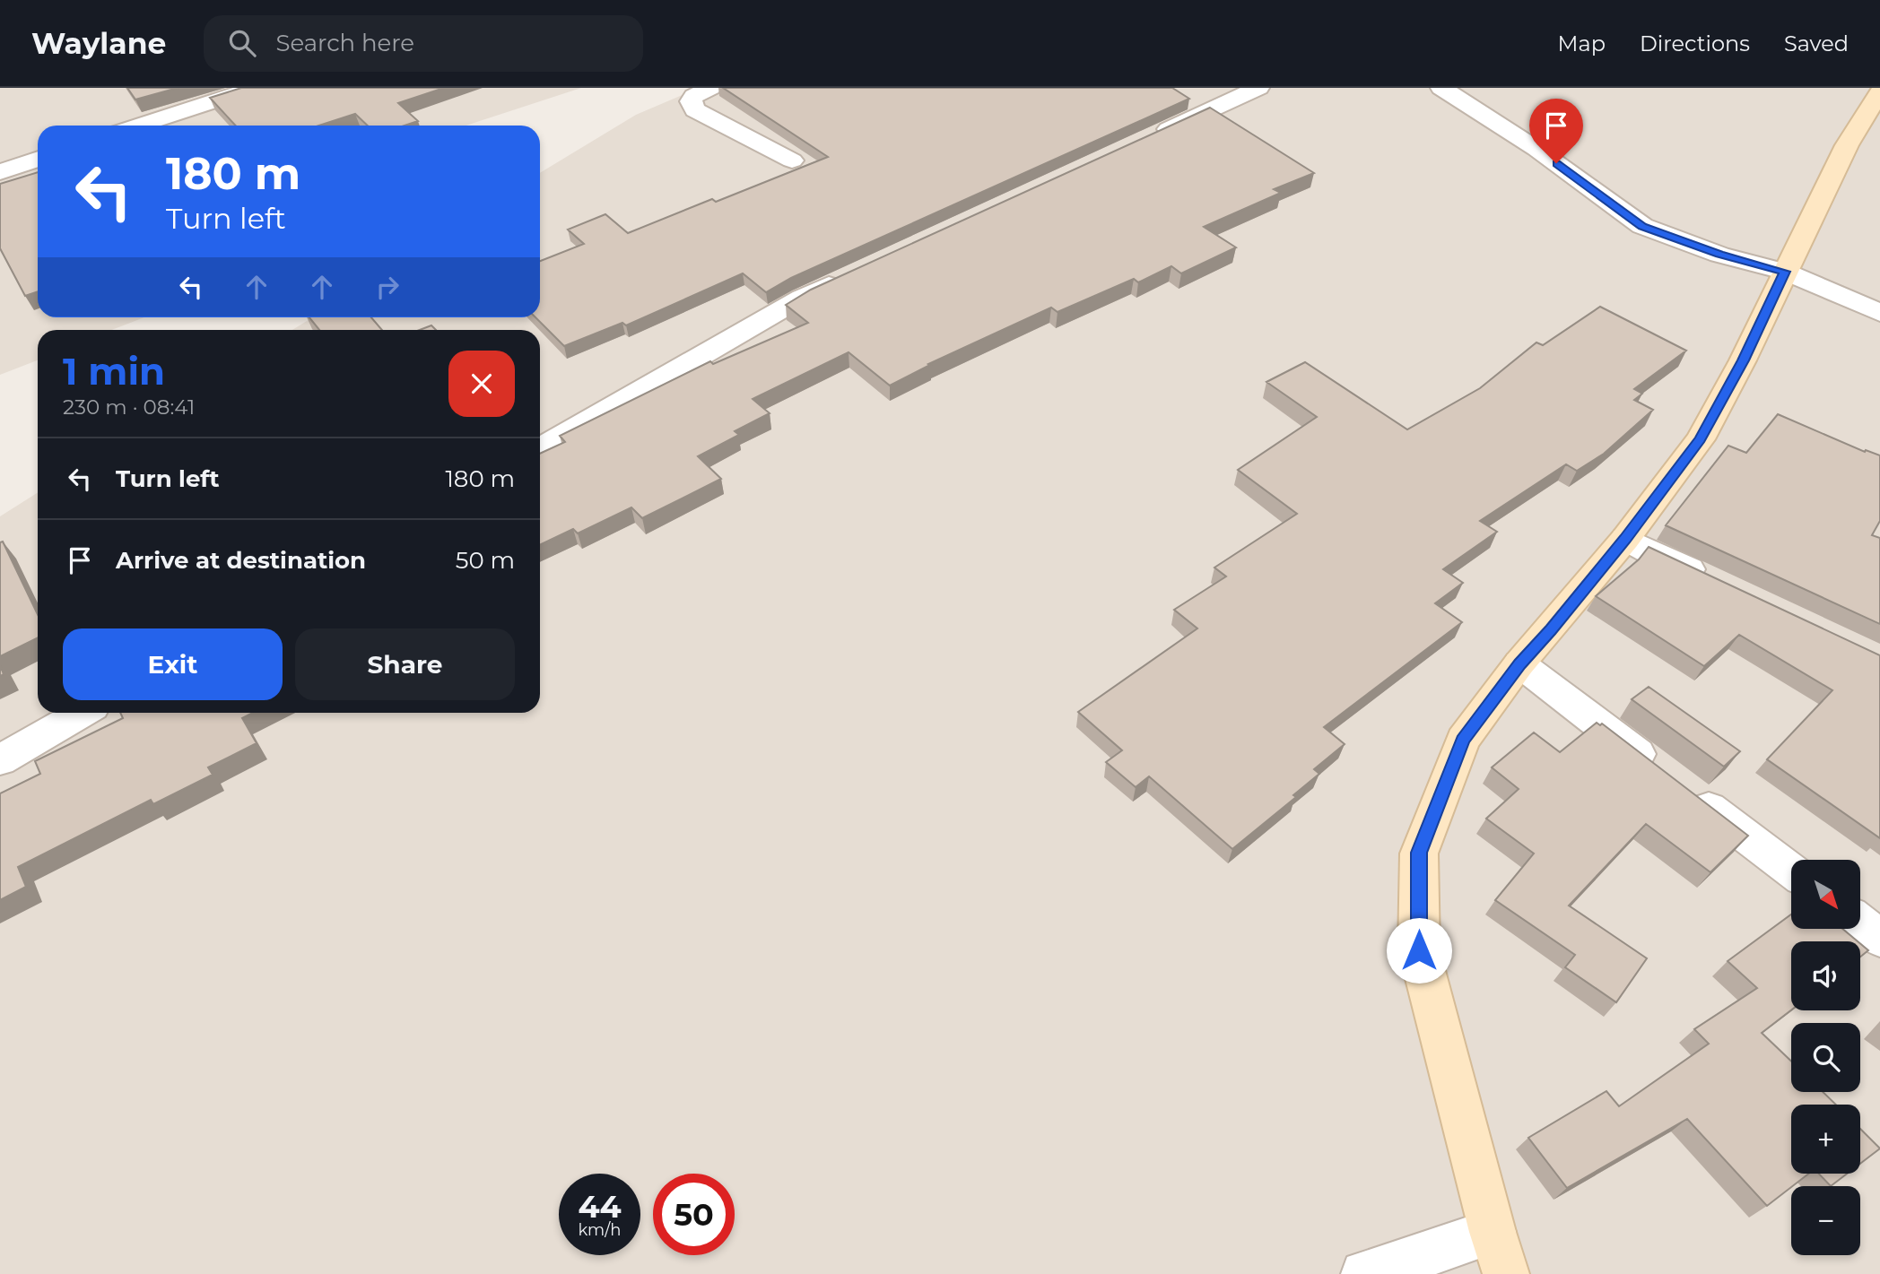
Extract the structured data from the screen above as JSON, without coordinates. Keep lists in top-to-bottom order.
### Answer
{
  "north": "bottom right",
  "page": {
    "header": "Waylane",
    "search": "Search here",
    "nav": ["Map", "Directions", "Saved"],
    "turn": ["180 m", "Turn left"],
    "heading": ["1 min", "230 m · 08:41"],
    "list": [
      {
        "name": "Turn left",
        "value": "180 m"
      },
      {
        "name": "Arrive at destination",
        "value": "50 m"
      }
    ],
    "buttons": ["Exit", "Share"],
    "map_buttons": ["+", "−"],
    "speed": "44 km/h",
    "limit": "50"
  }
}
